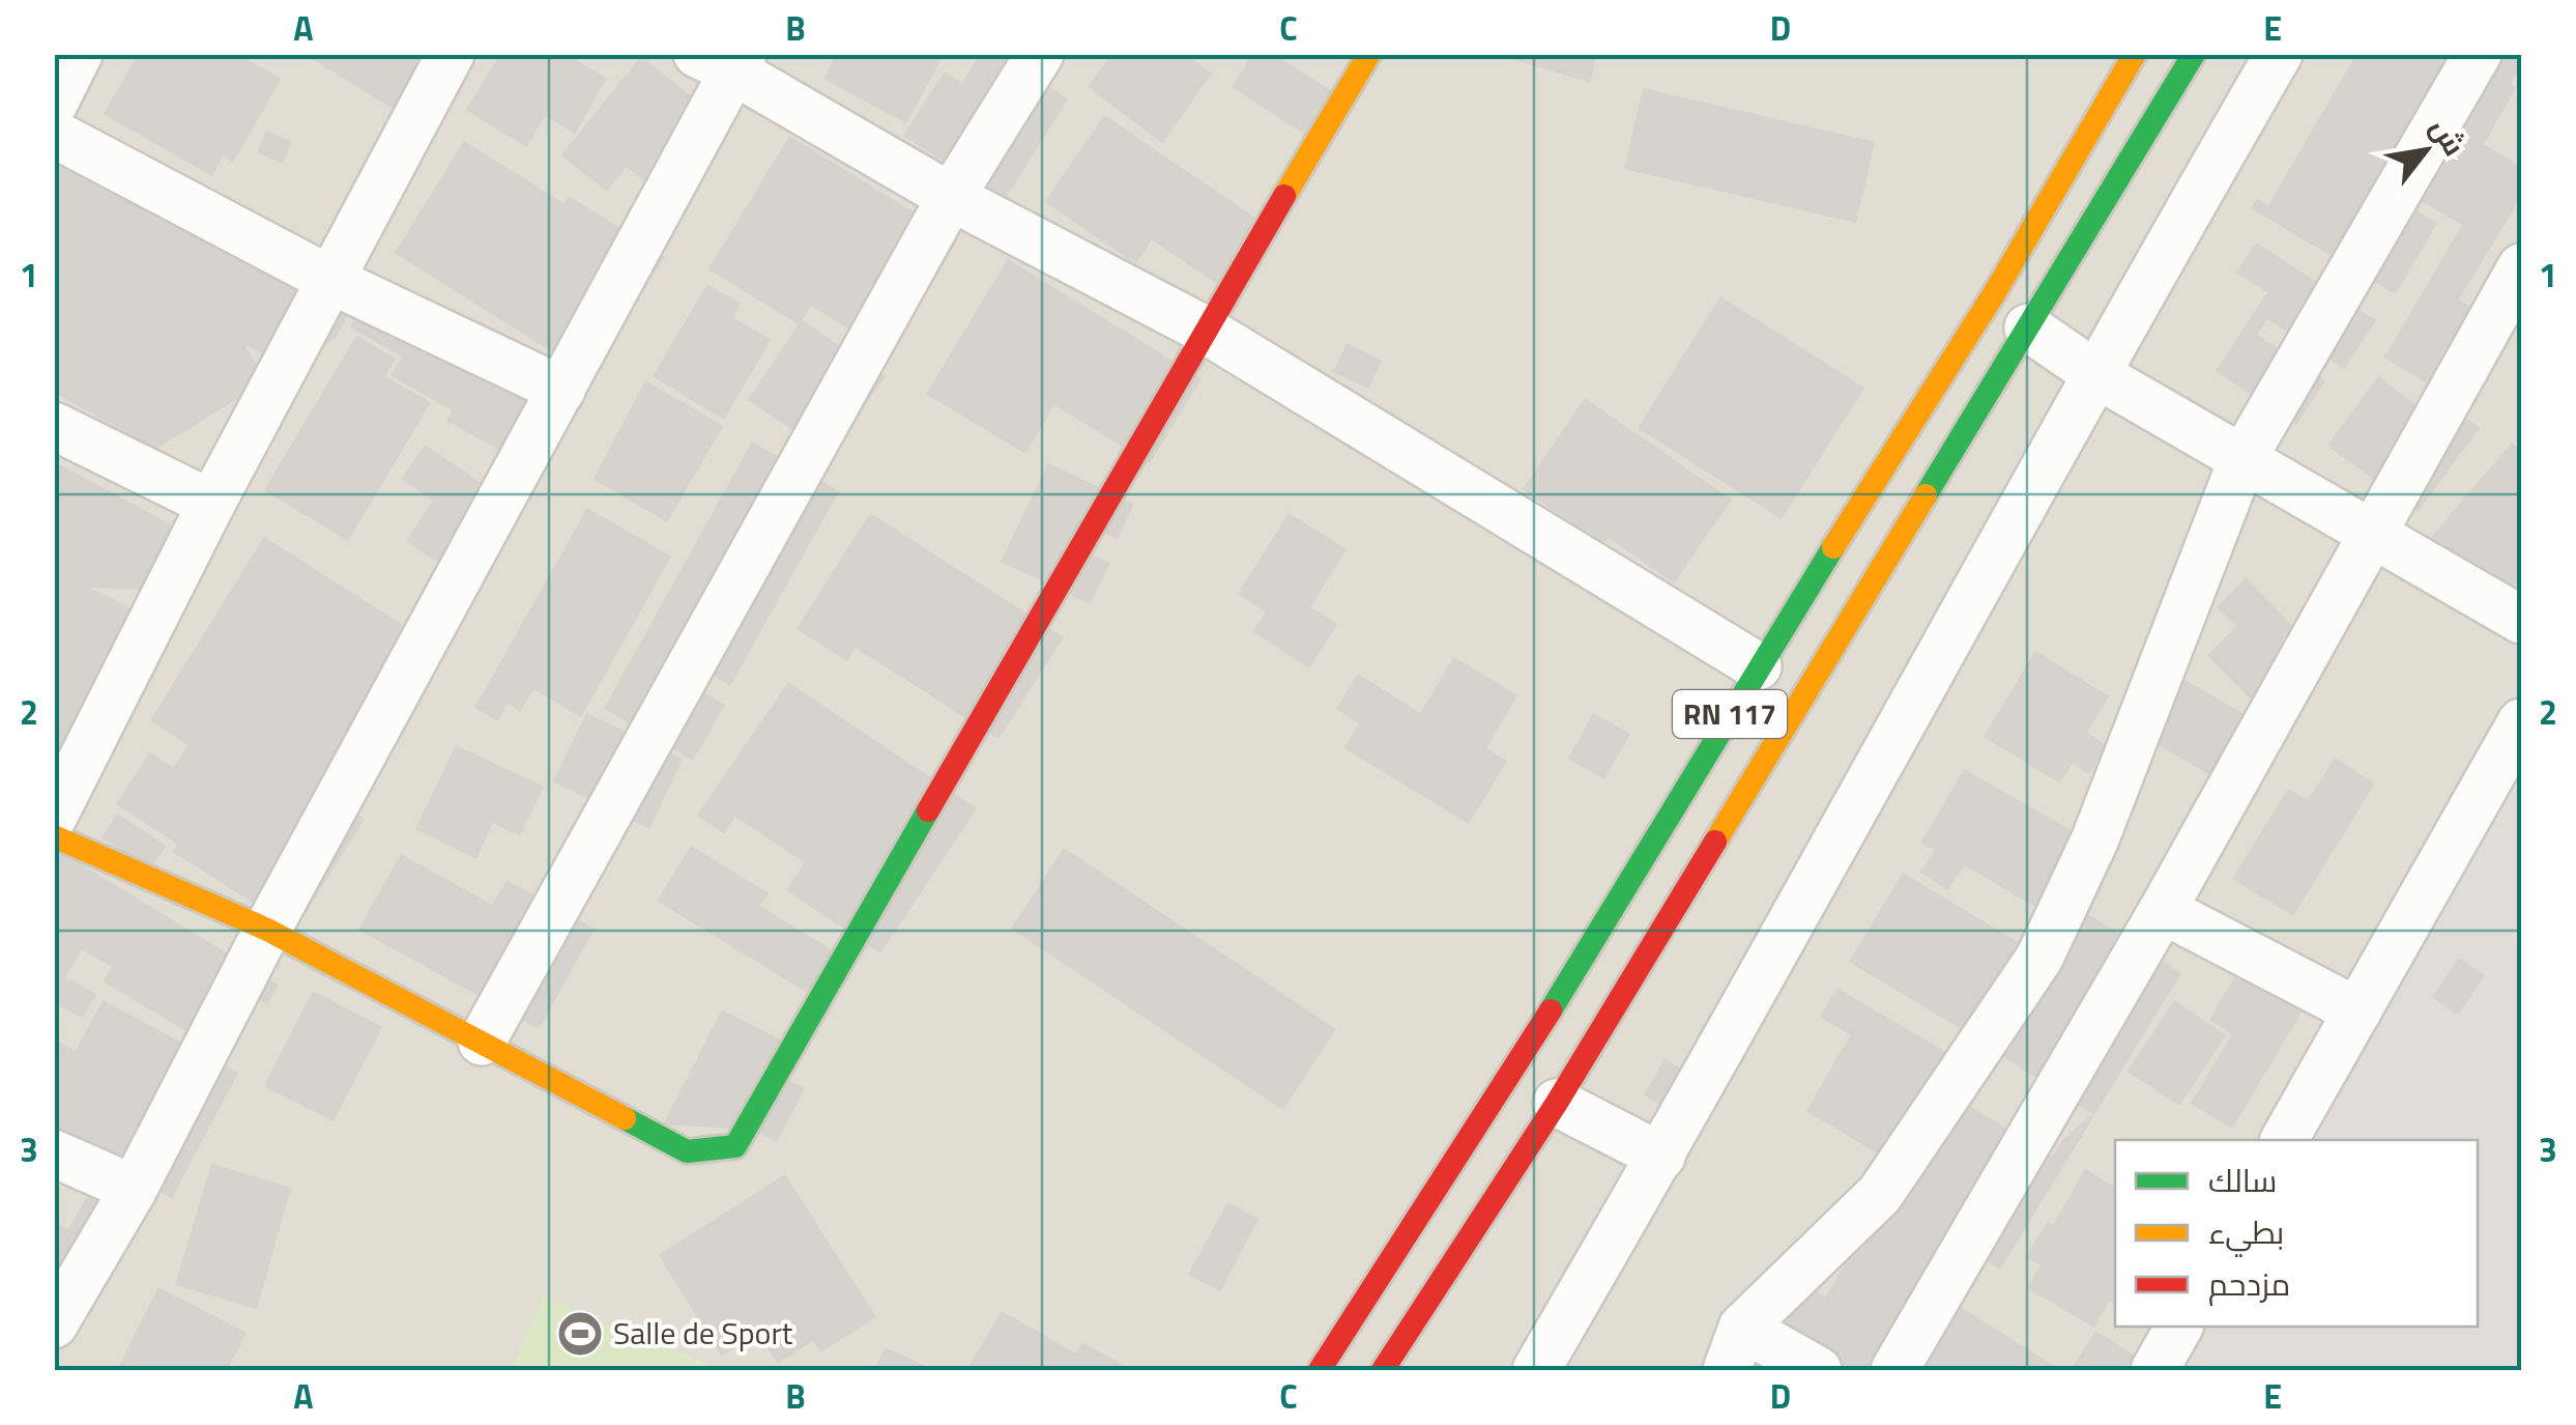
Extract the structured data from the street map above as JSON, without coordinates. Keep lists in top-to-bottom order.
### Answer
{
  "streets": {
    "main road": ["RN 117"]
  },
  "places": {
    "sports": ["Salle de Sport"]
  },
  "legend": ["سالك", "بطيء", "مزدحم"],
  "north": "top right",
  "grid": {
    "columns": [
      "A",
      "B",
      "C",
      "D",
      "E"
    ],
    "rows": ["1", "2", "3"]
  }
}
